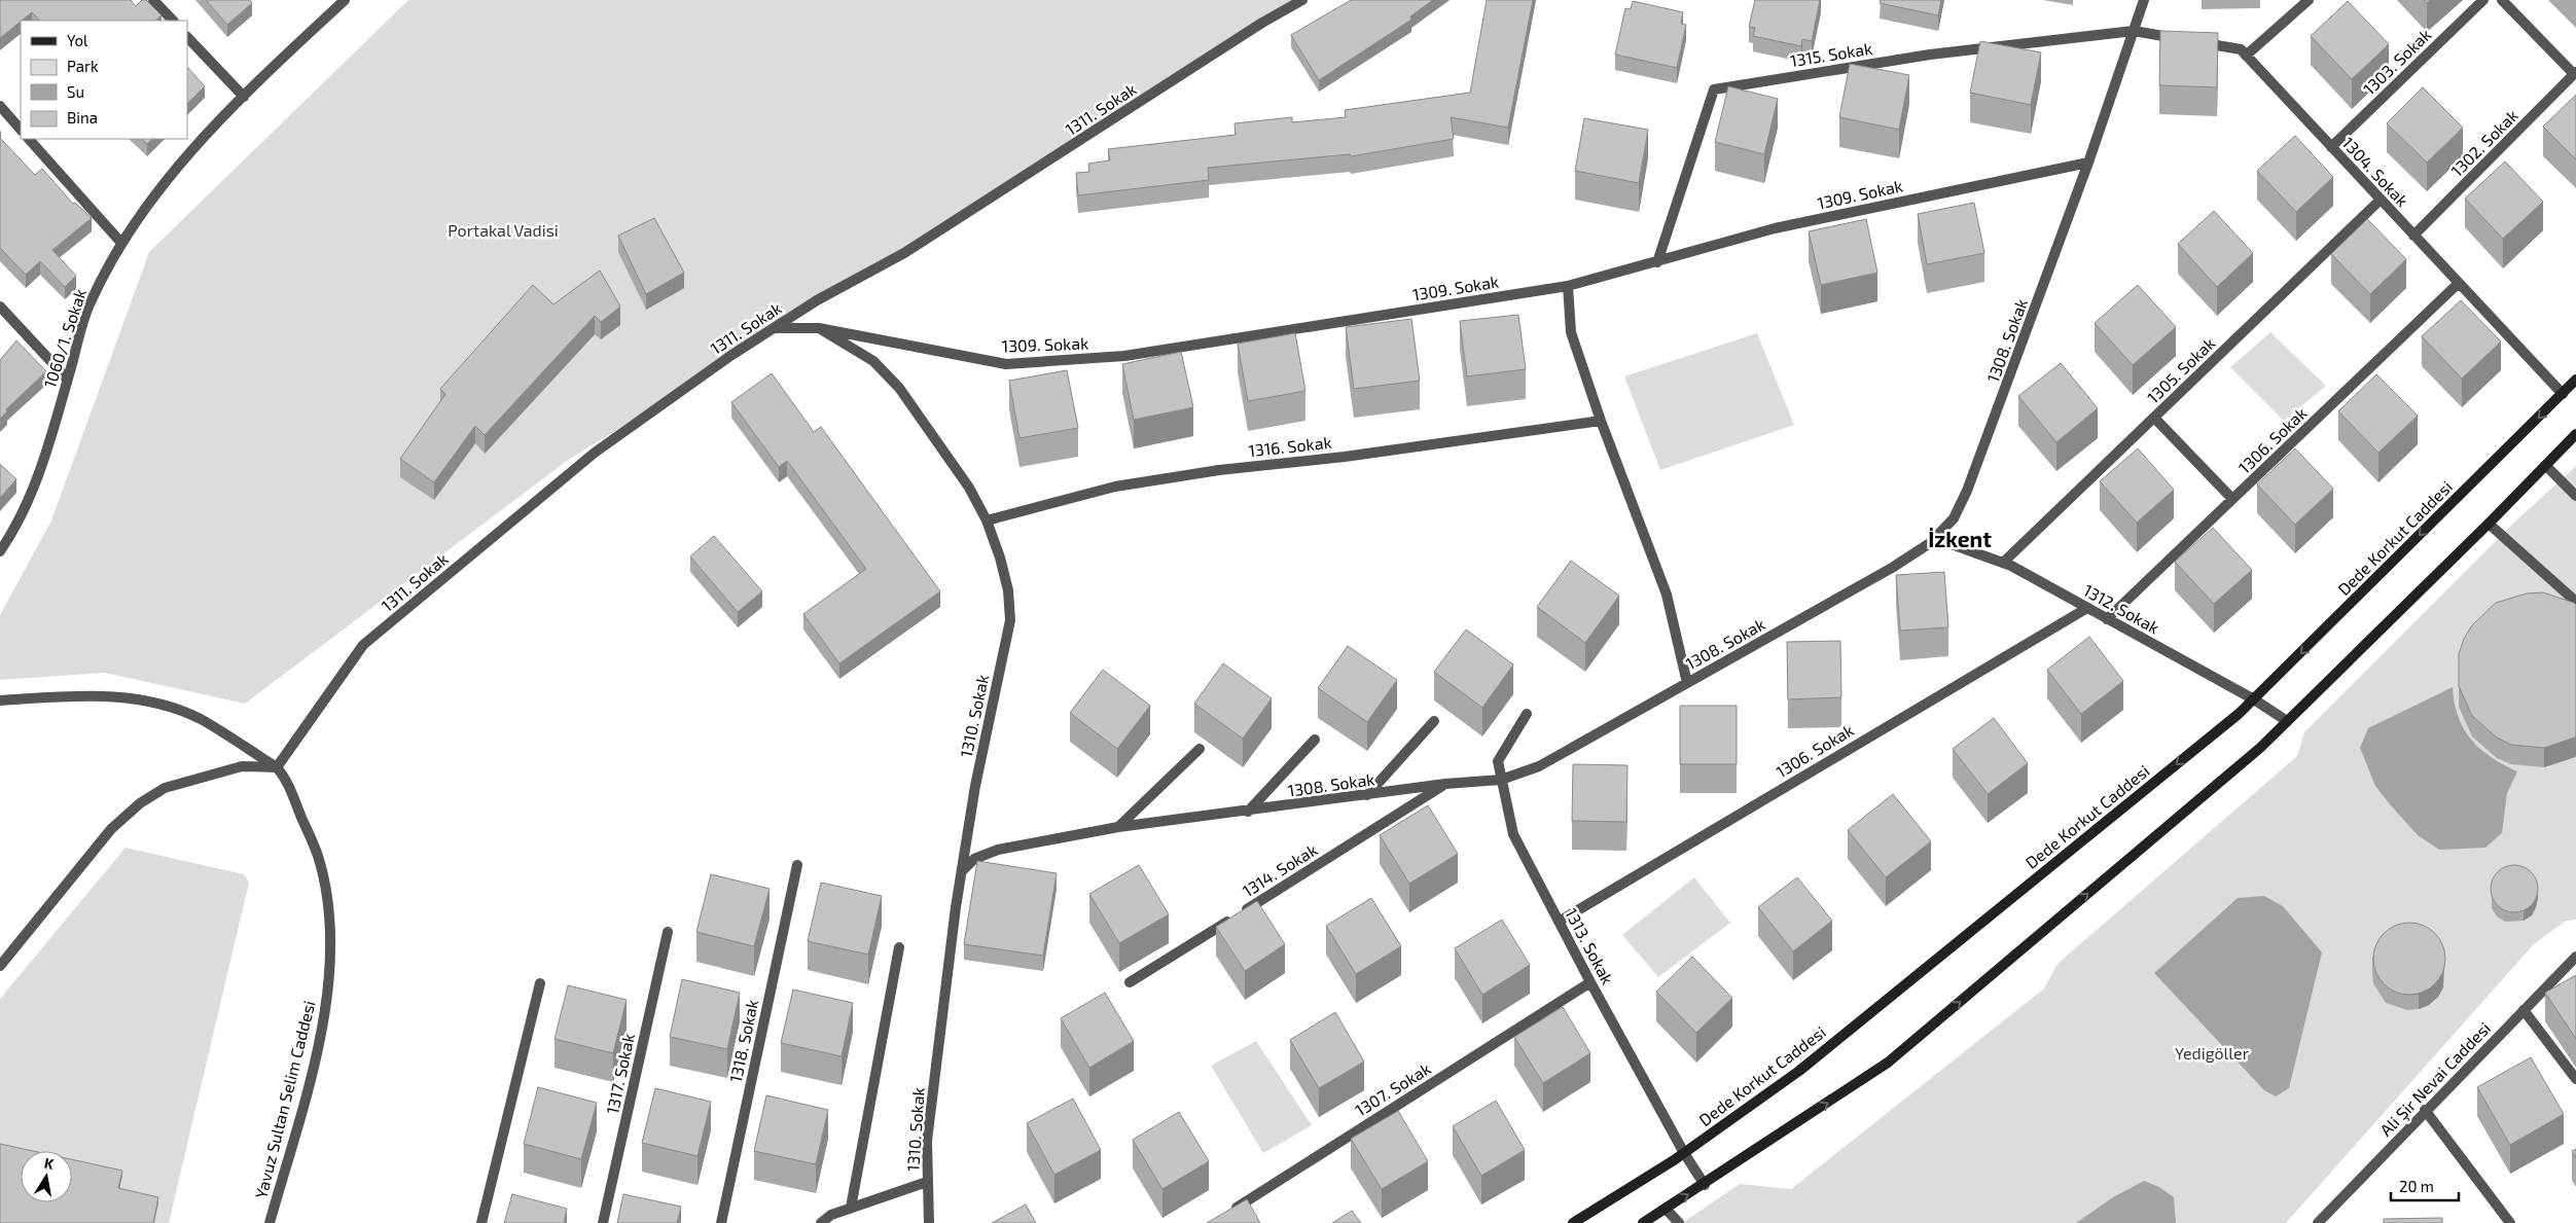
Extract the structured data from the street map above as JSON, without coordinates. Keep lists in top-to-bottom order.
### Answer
{
  "streets": {
    "main road": ["Dede Korkut Caddesi"],
    "street": [
      "1315. Sokak",
      "1303. Sokak",
      "1311. Sokak",
      "1302. Sokak",
      "1304. Sokak",
      "1309. Sokak",
      "1060/1. Sokak",
      "1308. Sokak",
      "1305. Sokak",
      "1306. Sokak",
      "1316. Sokak",
      "1312. Sokak",
      "1310. Sokak",
      "1314. Sokak",
      "1313. Sokak",
      "1318. Sokak",
      "1317. Sokak",
      "Ali Şir Nevai Caddesi",
      "1307. Sokak",
      "Yavuz Sultan Selim Caddesi"
    ]
  },
  "crossings": [
    ["1315. Sokak", "1304. Sokak"],
    ["1315. Sokak", "1309. Sokak"],
    ["1315. Sokak", "1308. Sokak"],
    ["1303. Sokak", "1304. Sokak"],
    ["1311. Sokak", "Yavuz Sultan Selim Caddesi"],
    ["1302. Sokak", "1304. Sokak"],
    ["1304. Sokak", "1308. Sokak"],
    ["1304. Sokak", "1305. Sokak"],
    ["1304. Sokak", "1306. Sokak"],
    ["1304. Sokak", "Dede Korkut Caddesi"],
    ["1309. Sokak", "1308. Sokak"],
    ["1309. Sokak", "1310. Sokak"],
    ["1308. Sokak", "1312. Sokak"],
    ["1308. Sokak", "1310. Sokak"],
    ["1308. Sokak", "1314. Sokak"],
    ["1308. Sokak", "1313. Sokak"],
    ["1305. Sokak", "1312. Sokak"],
    ["1306. Sokak", "1312. Sokak"],
    ["1306. Sokak", "1313. Sokak"],
    ["1316. Sokak", "1310. Sokak"],
    ["Dede Korkut Caddesi", "1312. Sokak"],
    ["Dede Korkut Caddesi", "1313. Sokak"],
    ["1313. Sokak", "1307. Sokak"]
  ],
  "districts": ["İzkent"],
  "parks": ["Portakal Vadisi", "Yedigöller"],
  "legend": [
    "Yol",
    "Park",
    "Su",
    "Bina"
  ],
  "scale_bar": "20 m",
  "north": "top"
}
